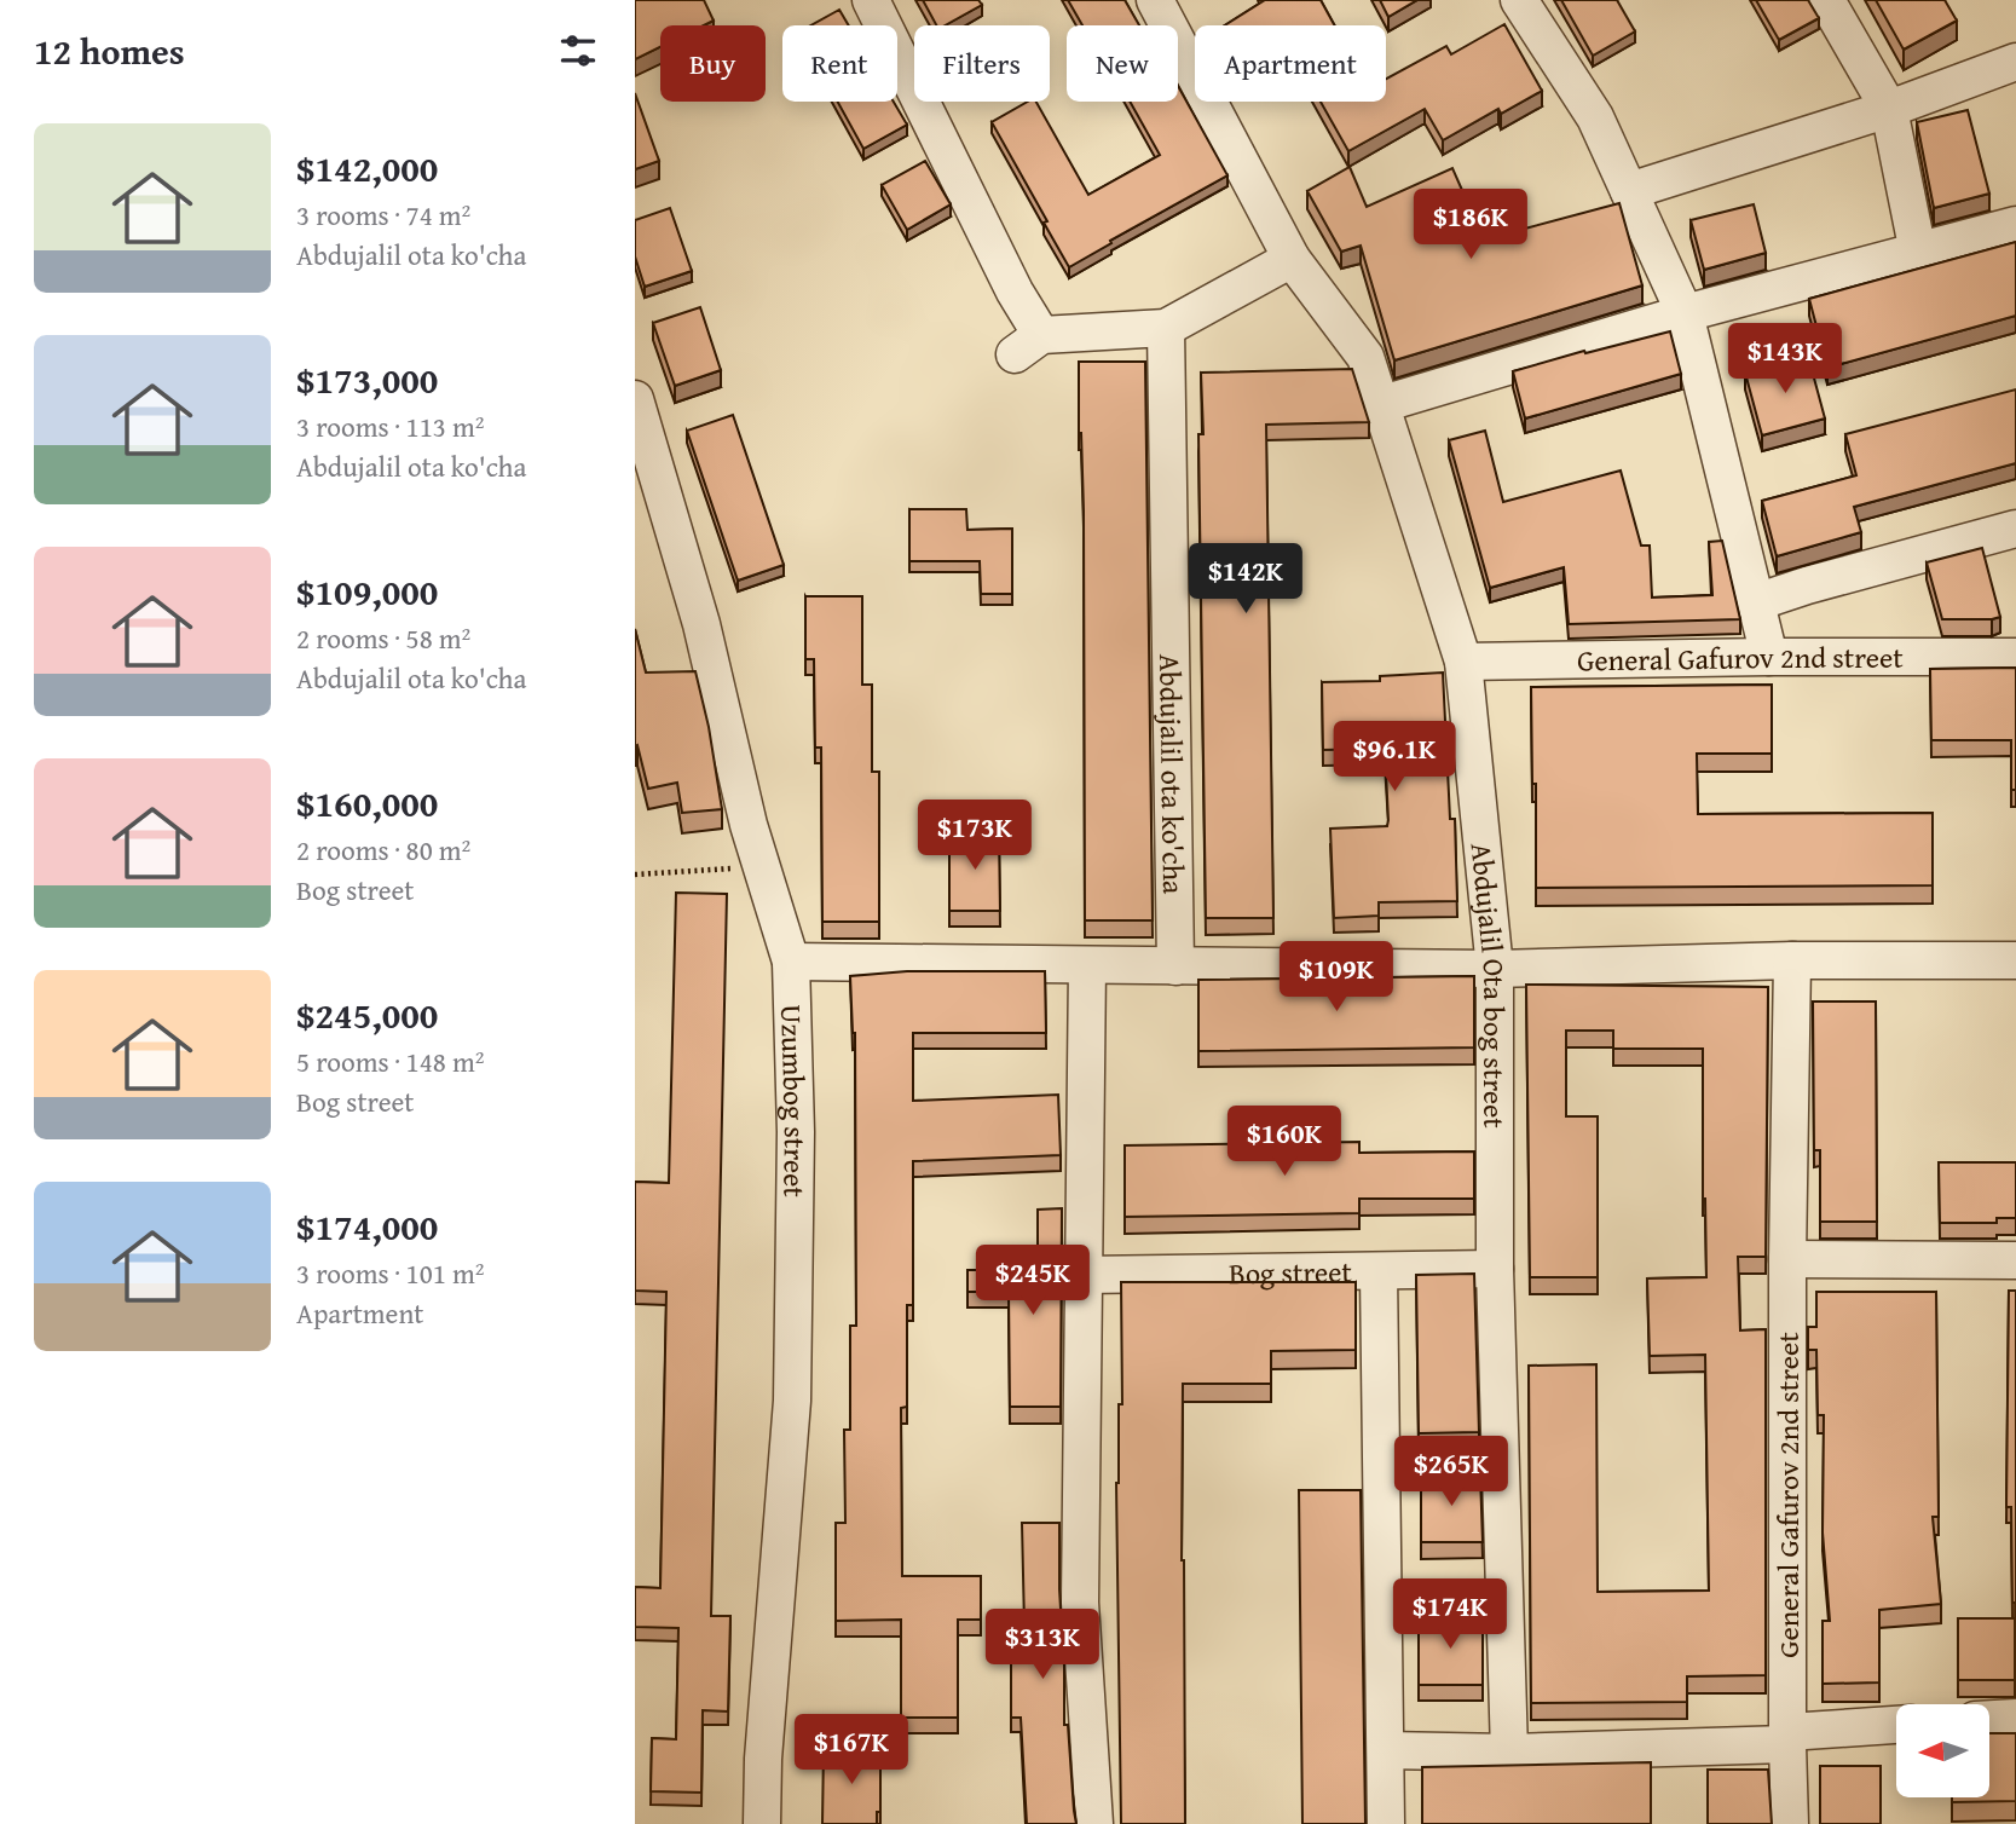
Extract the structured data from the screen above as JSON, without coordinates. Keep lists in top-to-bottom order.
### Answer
{
  "streets": {
    "street": [
      "General Gafurov 2nd street",
      "Abdujalil ota ko'cha",
      "Abdujalil Ota bog street",
      "Uzumbog street",
      "Bog street"
    ]
  },
  "crossings": [
    ["General Gafurov 2nd street", "Abdujalil Ota bog street"],
    ["Abdujalil Ota bog street", "Bog street"]
  ],
  "north": "left",
  "page": {
    "heading": "12 homes",
    "chip": [
      "Buy",
      "Rent",
      "Filters",
      "New",
      "Apartment"
    ],
    "list": [
      {
        "name": "$142,000",
        "note": "3 rooms · 74 m² · Abdujalil ota ko'cha"
      },
      {
        "name": "$173,000",
        "note": "3 rooms · 113 m² · Abdujalil ota ko'cha"
      },
      {
        "name": "$109,000",
        "note": "2 rooms · 58 m² · Abdujalil ota ko'cha"
      },
      {
        "name": "$160,000",
        "note": "2 rooms · 80 m² · Bog street"
      },
      {
        "name": "$245,000",
        "note": "5 rooms · 148 m² · Bog street"
      },
      {
        "name": "$174,000",
        "note": "3 rooms · 101 m² · Apartment"
      }
    ],
    "price": [
      "$186K",
      "$143K",
      "$142K",
      "$96.1K",
      "$173K",
      "$109K",
      "$160K",
      "$245K",
      "$265K",
      "$174K",
      "$313K",
      "$167K"
    ]
  }
}
